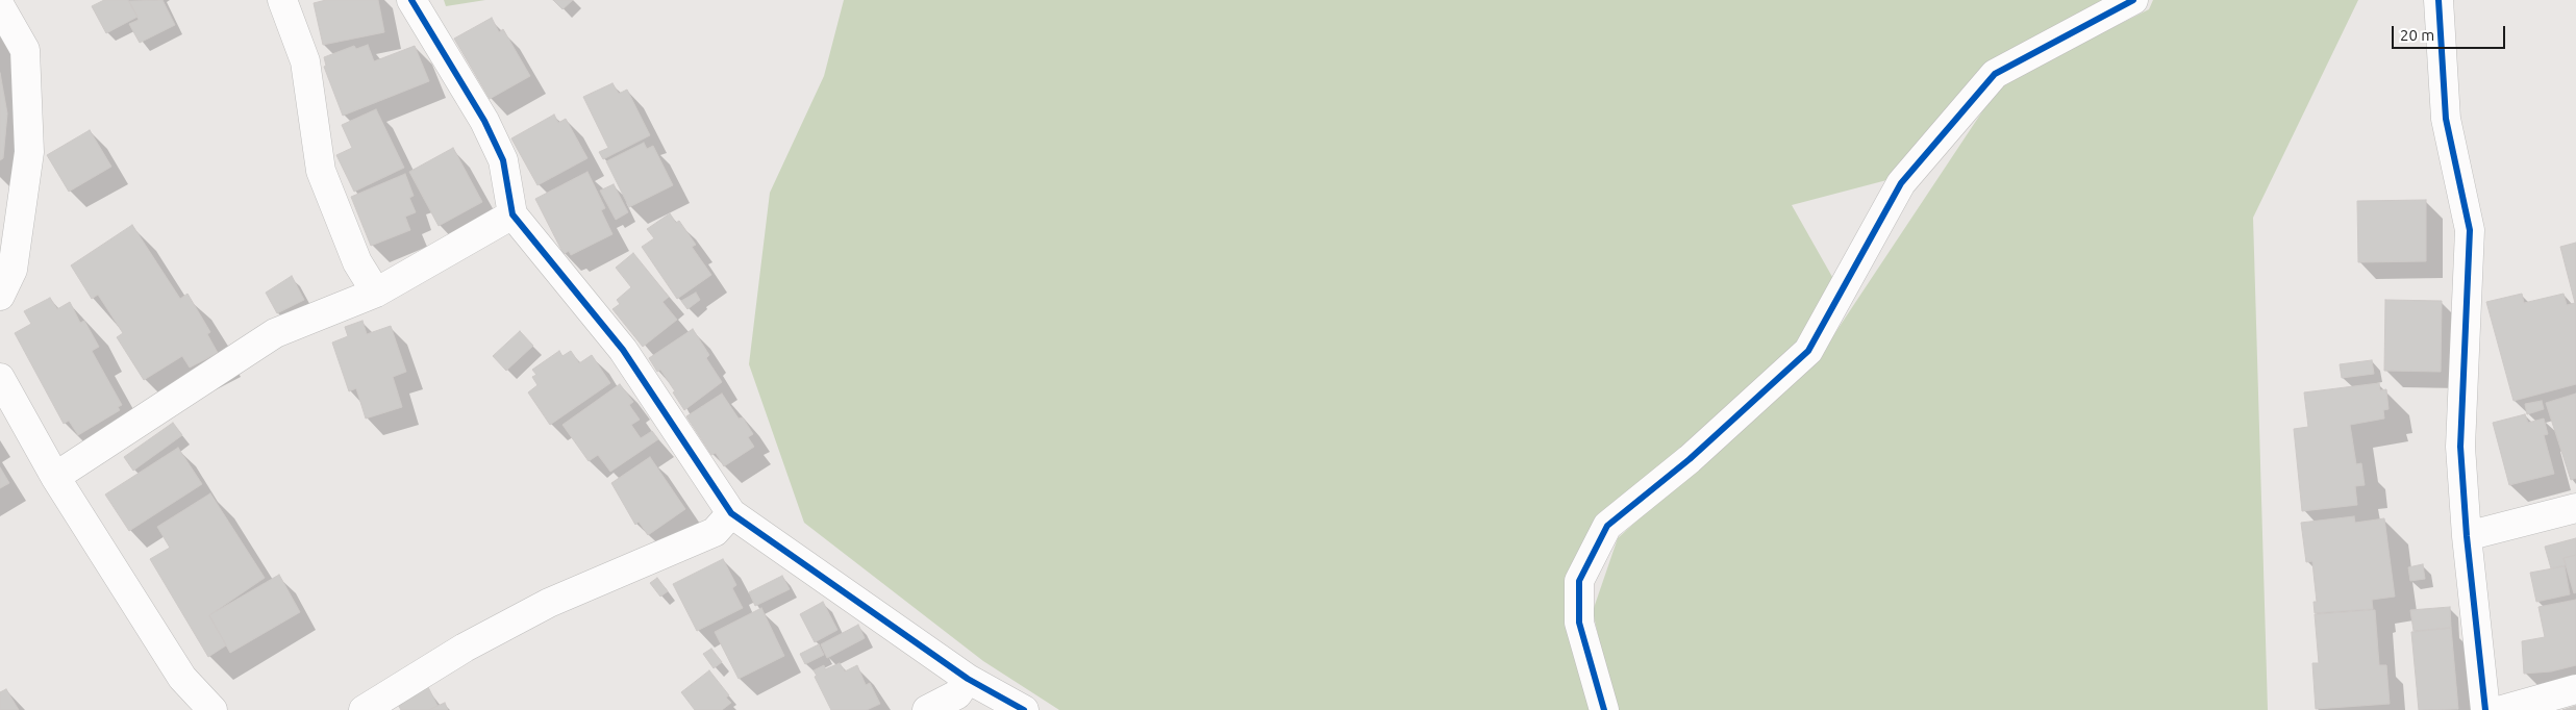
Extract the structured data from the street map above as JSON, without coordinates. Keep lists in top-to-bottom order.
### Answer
{
  "scale_bar": "20 m"
}
